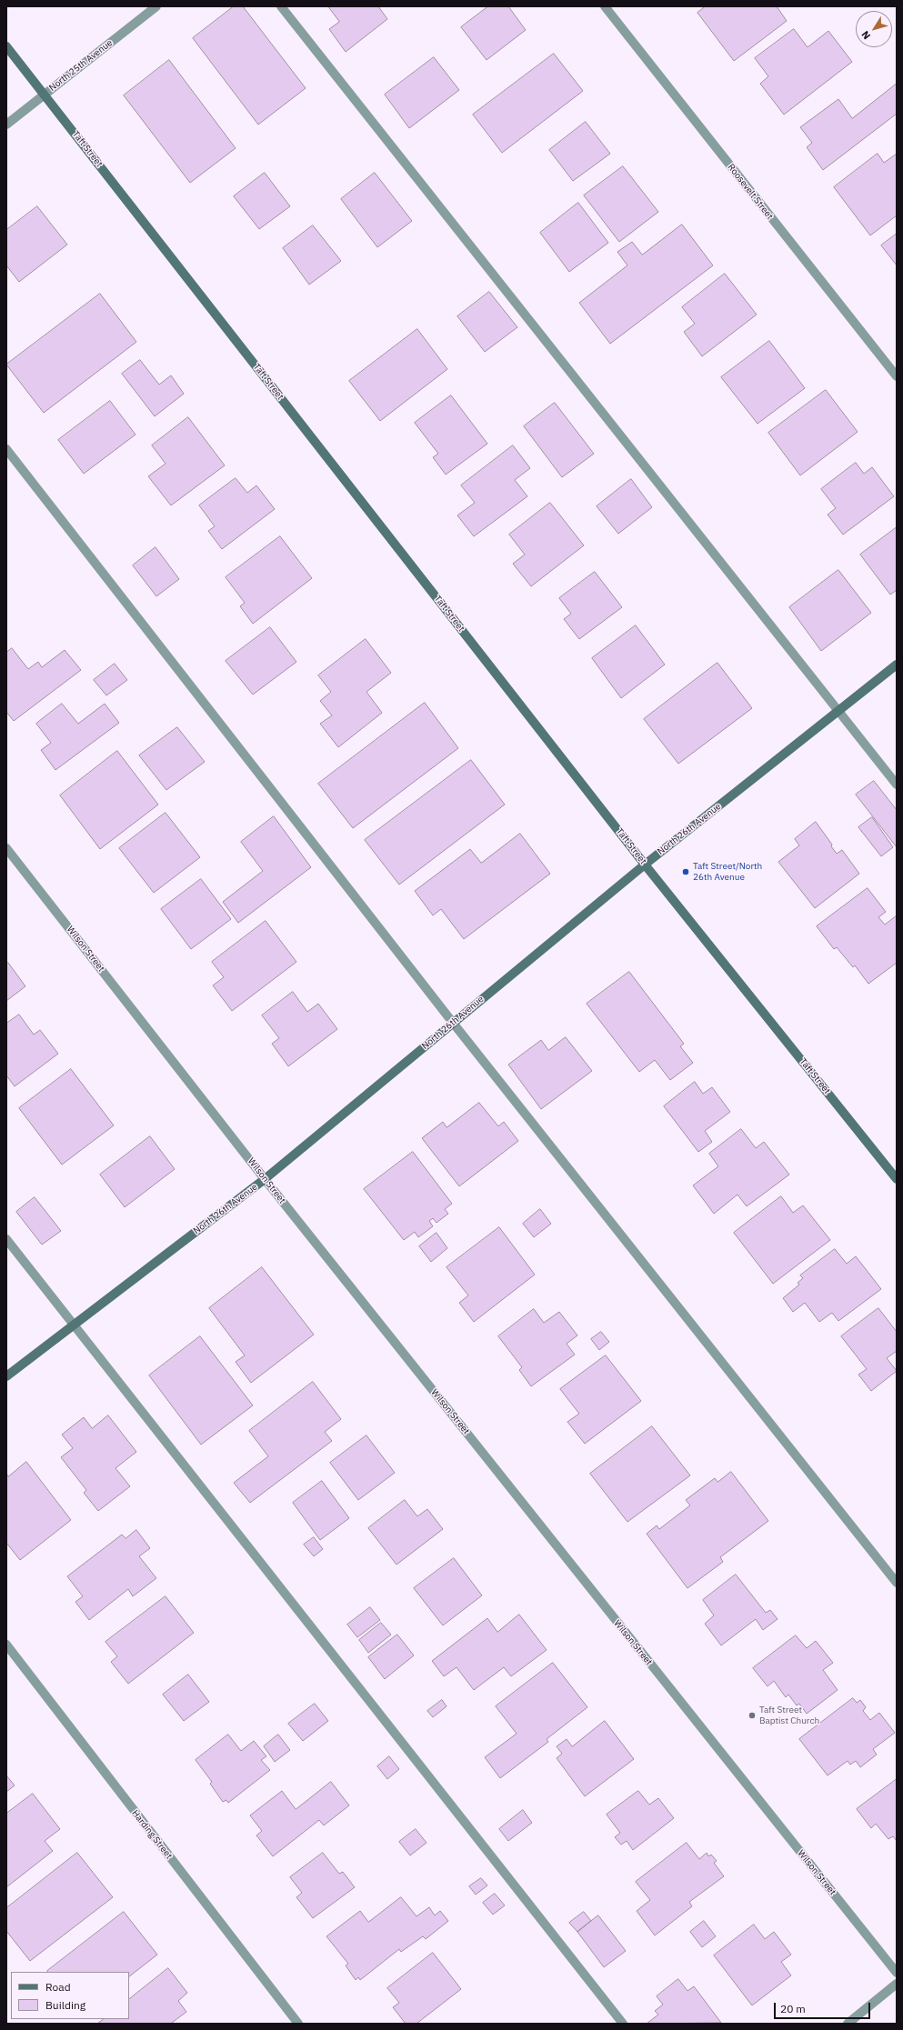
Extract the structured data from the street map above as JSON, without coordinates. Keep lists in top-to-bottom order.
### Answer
{
  "streets": {
    "street": [
      "North 25th Avenue",
      "Taft Street",
      "Roosevelt Street",
      "North 26th Avenue",
      "Wilson Street",
      "Harding Street"
    ]
  },
  "crossings": [
    ["North 25th Avenue", "Taft Street"],
    ["Taft Street", "North 26th Avenue"],
    ["North 26th Avenue", "Wilson Street"]
  ],
  "places": ["Taft Street/North 26th Avenue", "Taft Street Baptist Church"],
  "legend": ["Road", "Building"],
  "scale_bar": "20 m",
  "north": "bottom left"
}
